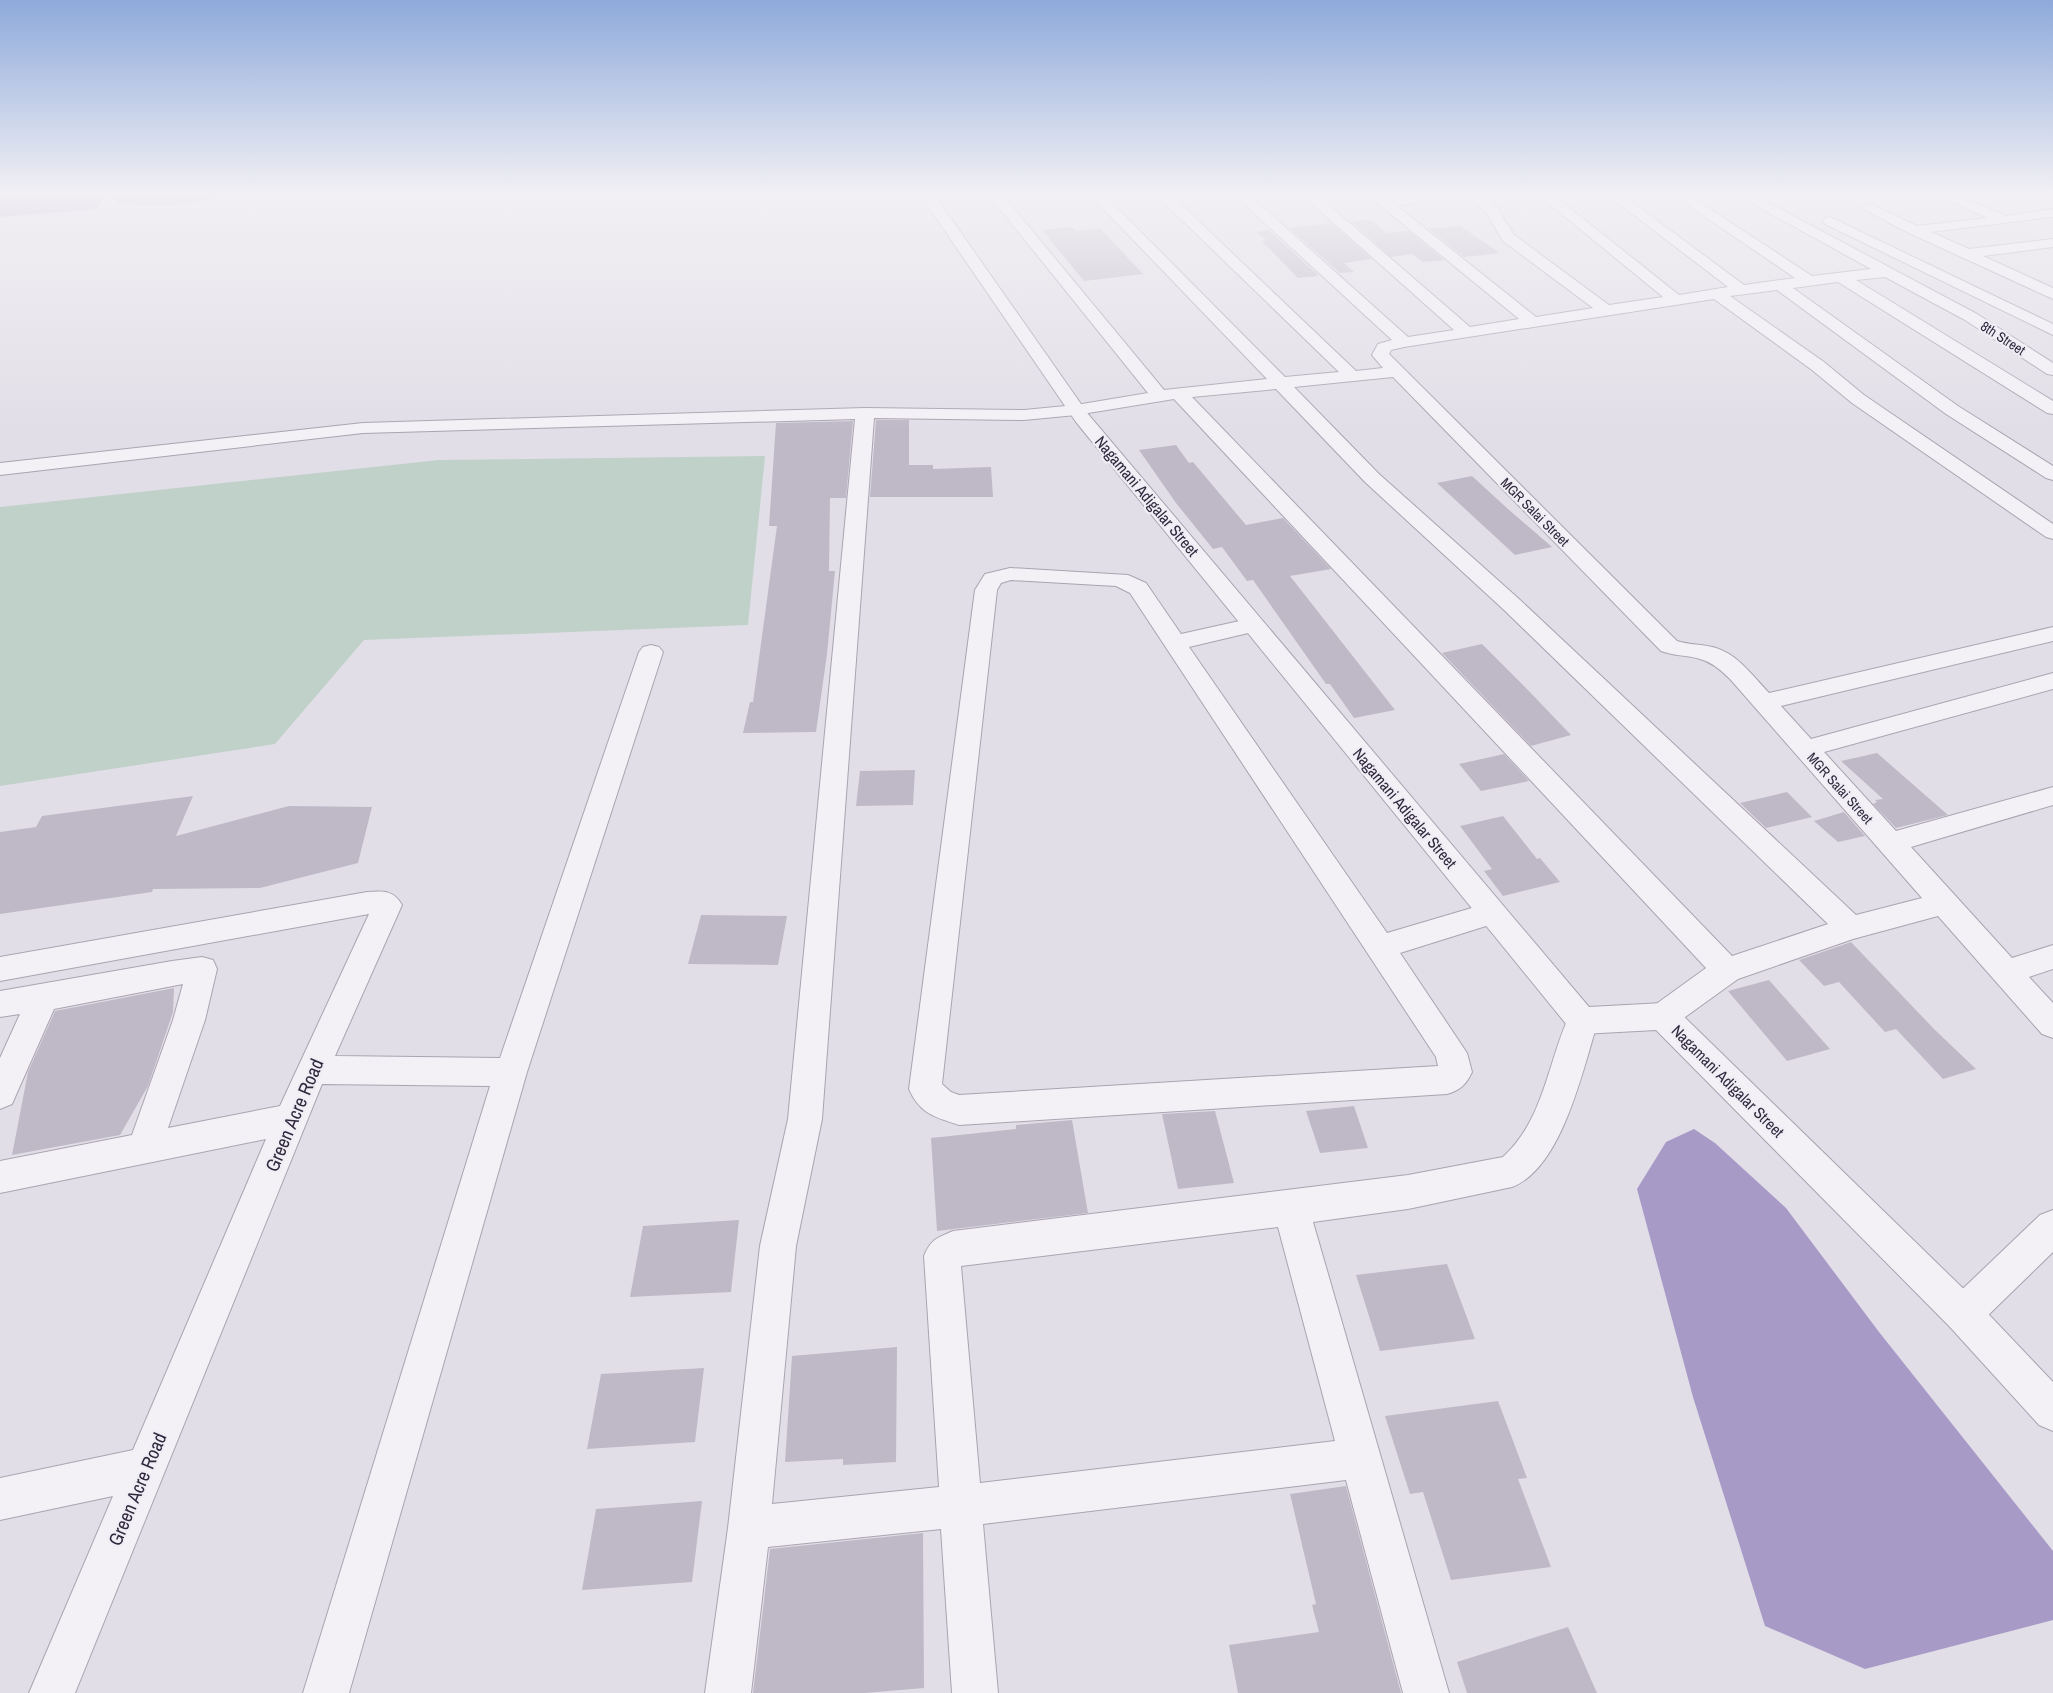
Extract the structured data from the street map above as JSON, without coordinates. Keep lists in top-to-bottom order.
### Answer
{
  "streets": {
    "street": [
      "8th Street",
      "Nagamani Adigalar Street",
      "MGR Salai Street",
      "Green Acre Road"
    ]
  },
  "crossings": [
    ["8th Street", "MGR Salai Street"]
  ]
}
